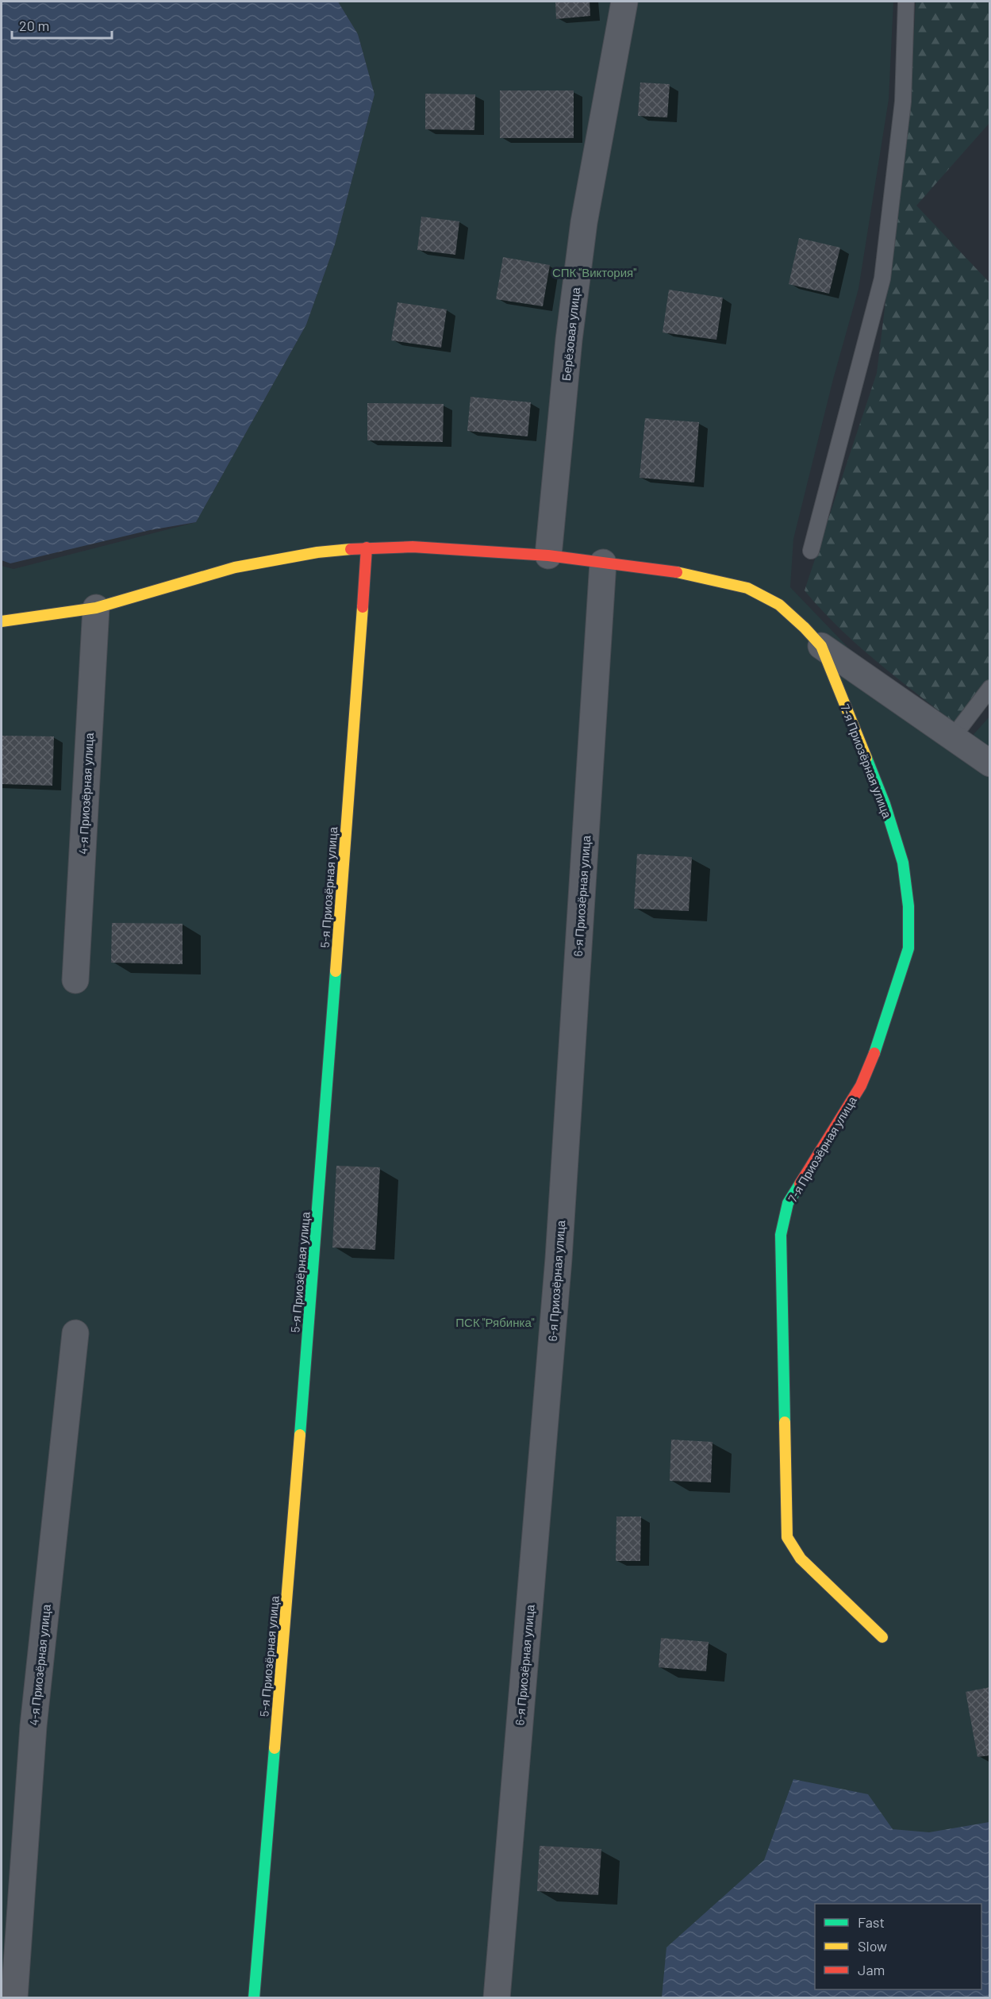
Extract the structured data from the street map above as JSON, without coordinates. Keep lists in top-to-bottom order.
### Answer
{
  "streets": {
    "street": [
      "Берёзовая улица",
      "7-я Приозёрная улица",
      "4-я Приозёрная улица",
      "5-я Приозёрная улица",
      "6-я Приозёрная улица"
    ]
  },
  "crossings": [
    ["Берёзовая улица", "7-я Приозёрная улица"],
    ["7-я Приозёрная улица", "4-я Приозёрная улица"],
    ["7-я Приозёрная улица", "5-я Приозёрная улица"],
    ["7-я Приозёрная улица", "6-я Приозёрная улица"]
  ],
  "parks": ["СПК \"Виктория\"", "ПСК \"Рябинка\""],
  "legend": ["Fast", "Slow", "Jam"],
  "scale_bar": "20 m"
}
